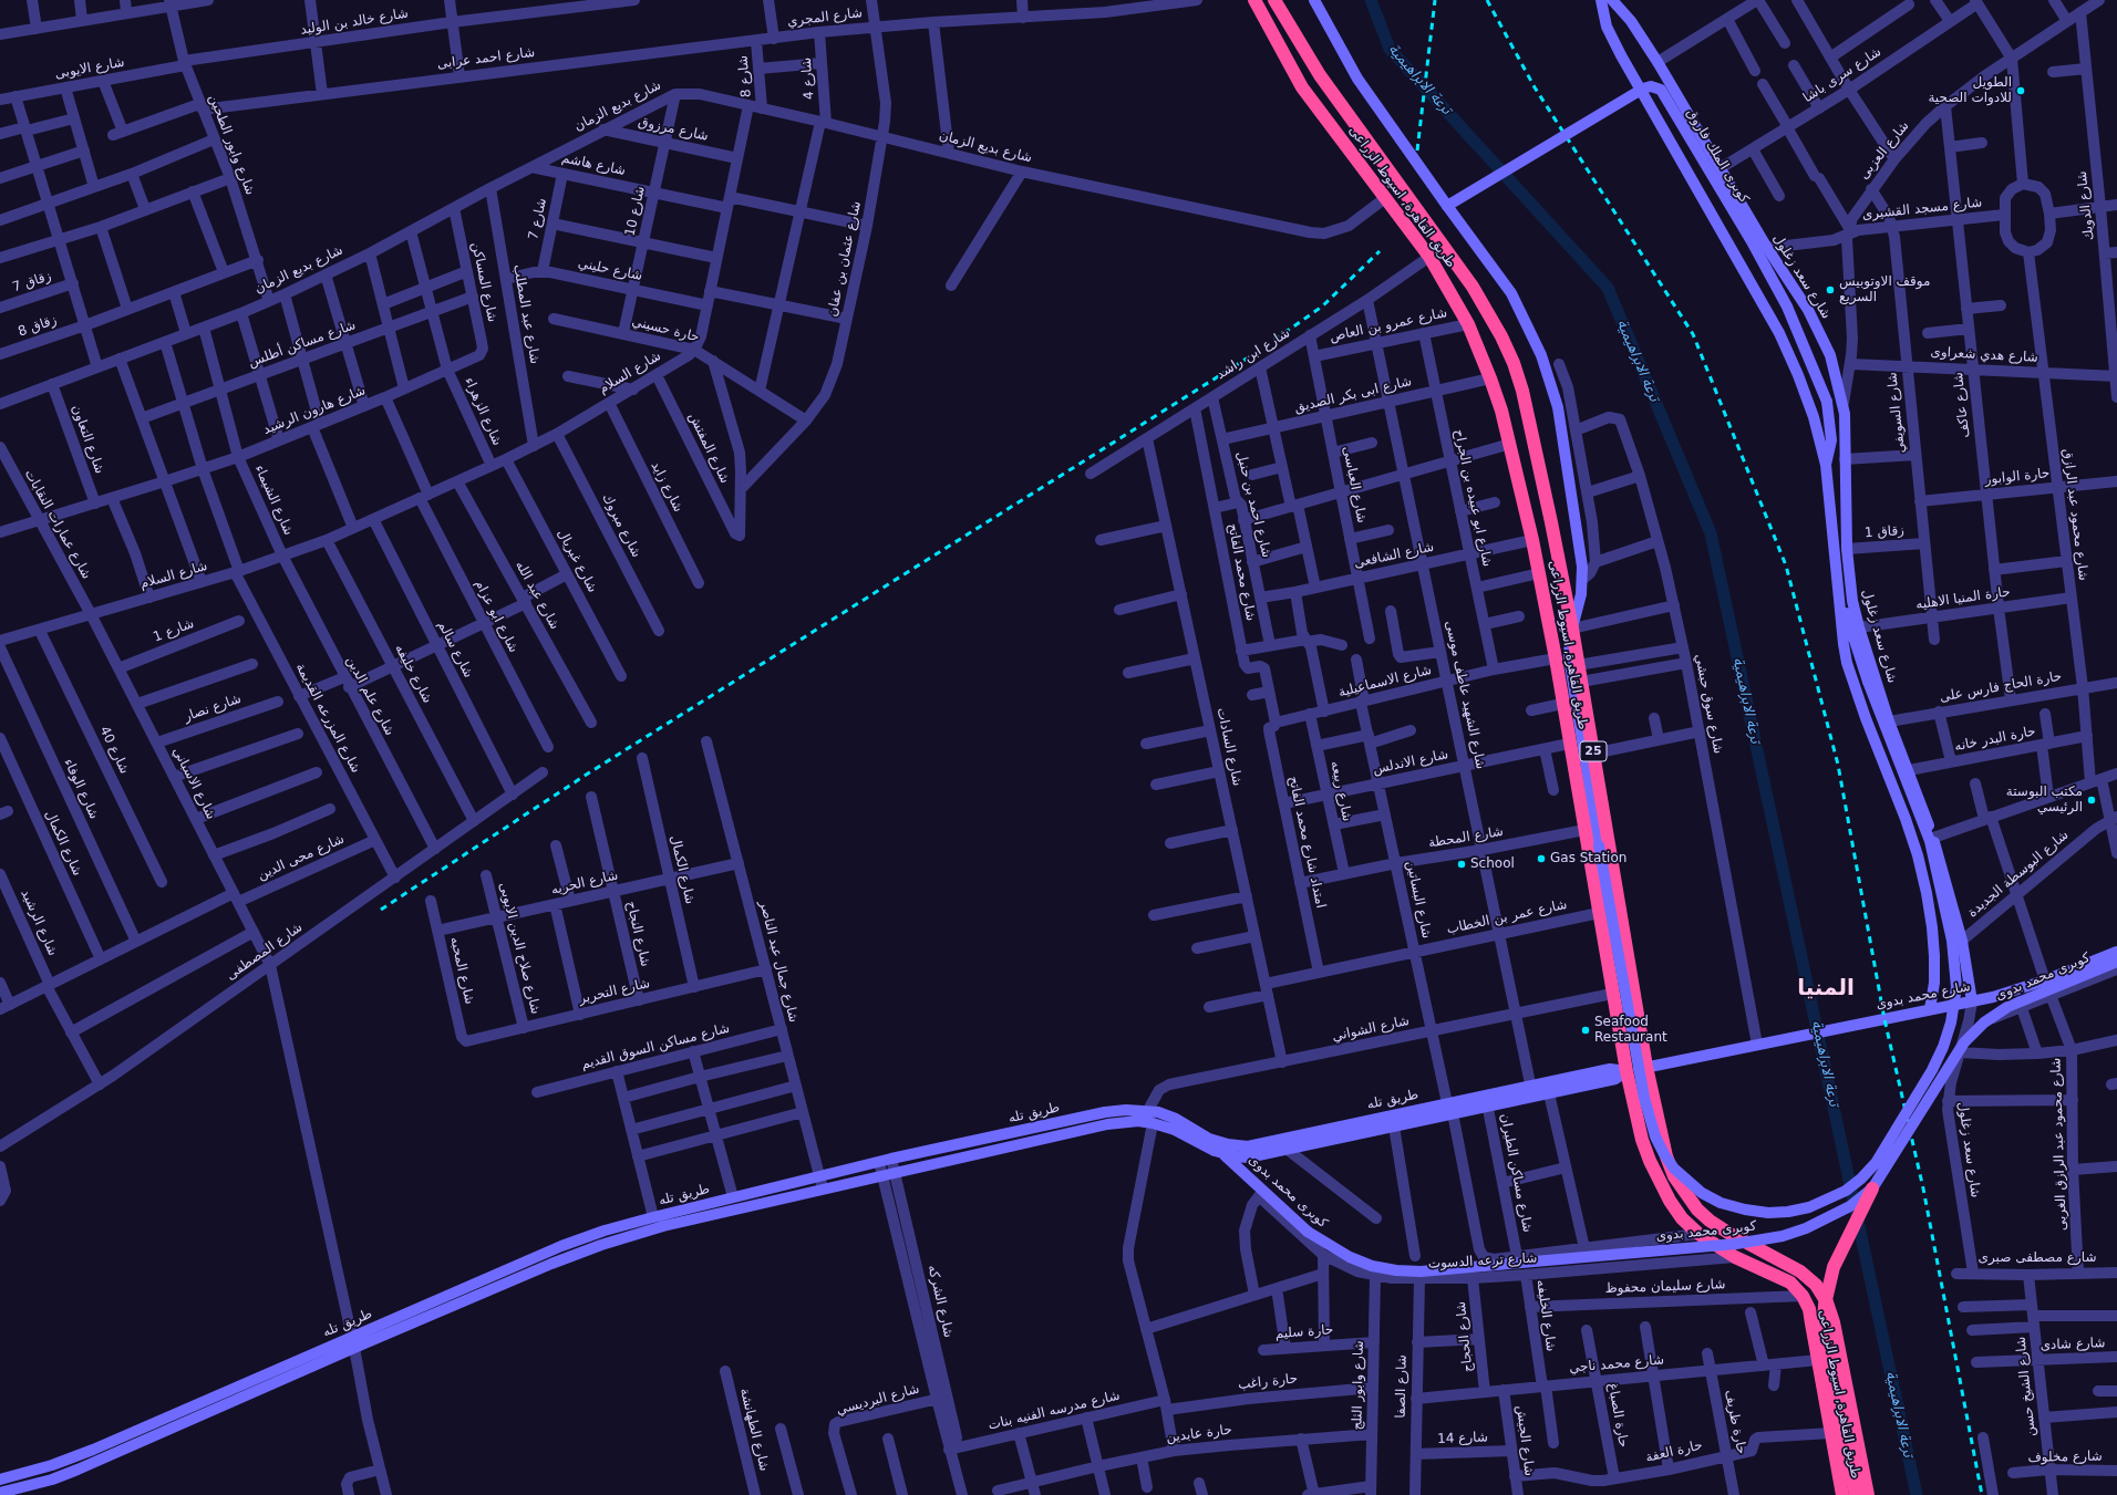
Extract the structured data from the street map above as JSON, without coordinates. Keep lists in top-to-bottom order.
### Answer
{
  "streets": {
    "highway": ["طريق القاهرة, اسيوط الزراعى", "25"],
    "main road": [
      "كوبرى الملك فاروق",
      "شارع سعد زغلول",
      "كوبرى محمد بدوى",
      "شارع محمد بدوى",
      "طريق تله"
    ],
    "street": [
      "شارع المجري",
      "شارع خالد بن الوليد",
      "شارع احمد عرابى",
      "شارع الايوبى",
      "شارع سرى باشا",
      "شارع 8",
      "شارع 4",
      "شارع بديع الزمان",
      "شارع مرزوق",
      "شارع وابور الطحين",
      "شارع العزبى",
      "شارع هاشم",
      "شارع الدويك",
      "شارع مسجد القشيرى",
      "شارع 10",
      "شارع 7",
      "شارع عثمان بن عفان",
      "شارع حليني",
      "زقاق 7",
      "شارع المساكن",
      "شارع عبد المطلب",
      "شارع عمرو بن العاص",
      "زقاق 8",
      "حارة حسيني",
      "شارع مساكن أطلس",
      "شارع ابن راشد",
      "شارع هدي شعراوى",
      "شارع السلام",
      "شارع ابى بكر الصديق",
      "شارع عاكف",
      "شارع هارون الرشيد",
      "شارع الزهراء",
      "شارع السويفي",
      "شارع التعاون",
      "شارع المفتش",
      "حارة الوابور",
      "شارع العباسى",
      "شارع زايد",
      "شارع ابو عبيده بن الجراح",
      "شارع الشيماء",
      "شارع احمد بن حنبل",
      "شارع محمود عبد الرازق",
      "شارع عمارات النقابات",
      "شارع مبروك",
      "زقاق 1",
      "شارع الشافعى",
      "شارع غبريال",
      "شارع محمد الفاتح",
      "شارع عبد الله",
      "حارة المنيا الاهليه",
      "شارع ابو عزام",
      "شارع 1",
      "شارع سالم",
      "شارع خليفه",
      "شارع الاسماعيلية",
      "حارة الحاج فارس على",
      "شارع الشهيد عاطف موسى",
      "شارع علم الدين",
      "شارع سوق حبشي",
      "شارع نصار",
      "شارع المزرعه القديمة",
      "حارة البدر خانه",
      "شارع السادات",
      "شارع 40",
      "شارع الاندلس",
      "شارع الاسباني",
      "شارع الوفاء",
      "شارع ربيعه",
      "شارع المحطة",
      "امتداد شارع محمد الفاتح",
      "شارع الكمال",
      "شارع محى الدين",
      "شارع البوسطة الجديدة",
      "شارع الحريه",
      "شارع البساتين",
      "شارع عمر بن الخطاب",
      "شارع الرشيد",
      "شارع النجاح",
      "شارع صلاح الدين الايوبى",
      "شارع المصطفى",
      "شارع جمال عبد الناصر",
      "شارع المحبه",
      "شارع التحرير",
      "شارع الشواني",
      "شارع مساكن السوق القديم",
      "شارع محمود عبد الرازق الغربى",
      "شارع مساكن الطيران",
      "شارع مصطفى صبرى",
      "شارع ترعه الدسوت",
      "شارع سليمان محفوظ",
      "شارع الشركه",
      "شارع الخليفه",
      "حارة سليم",
      "شارع الحجاج",
      "شارع شادى",
      "شارع محمد ناجي",
      "حارة راغب",
      "شارع وابور الثلج",
      "شارع الصفا",
      "شارع الشيخ حسن",
      "شارع البرديسي",
      "شارع مدرسه الفنيه بنات",
      "حارة الصباغ",
      "حارة ظريف",
      "شارع الطهانشة",
      "حارة عابدين",
      "شارع 14",
      "شارع الجيش",
      "حارة العفة",
      "شارع مخلوف"
    ]
  },
  "crossings": [
    ["شارع المجري", "شارع احمد عرابى"],
    ["شارع المجري", "شارع 4"],
    ["شارع المجري", "شارع عثمان بن عفان"],
    ["شارع خالد بن الوليد", "شارع الايوبى"],
    ["شارع خالد بن الوليد", "شارع وابور الطحين"],
    ["شارع احمد عرابى", "شارع الايوبى"],
    ["شارع احمد عرابى", "شارع 8"],
    ["شارع احمد عرابى", "شارع وابور الطحين"],
    ["شارع الايوبى", "شارع وابور الطحين"],
    ["شارع سرى باشا", "شارع سعد زغلول"],
    ["شارع 8", "شارع بديع الزمان"],
    ["شارع 4", "شارع بديع الزمان"],
    ["شارع 4", "شارع هاشم"],
    ["شارع 4", "حارة حسيني"],
    ["شارع بديع الزمان", "شارع مرزوق"],
    ["شارع بديع الزمان", "شارع وابور الطحين"],
    ["شارع بديع الزمان", "شارع هاشم"],
    ["شارع بديع الزمان", "طريق القاهرة, اسيوط الزراعى"],
    ["شارع بديع الزمان", "شارع 10"],
    ["شارع بديع الزمان", "شارع عثمان بن عفان"],
    ["شارع بديع الزمان", "شارع المساكن"],
    ["شارع بديع الزمان", "شارع عبد المطلب"],
    ["شارع بديع الزمان", "شارع الزهراء"],
    ["شارع بديع الزمان", "شارع التعاون"],
    ["شارع بديع الزمان", "شارع الشيماء"],
    ["شارع بديع الزمان", "شارع المزرعه القديمة"],
    ["شارع مرزوق", "شارع 10"],
    ["شارع وابور الطحين", "زقاق 8"],
    ["شارع العزبى", "شارع الدويك"],
    ["شارع العزبى", "شارع مسجد القشيرى"],
    ["شارع العزبى", "شارع عاكف"],
    ["شارع العزبى", "شارع السويفي"],
    ["كوبرى الملك فاروق", "طريق القاهرة, اسيوط الزراعى"],
    ["كوبرى الملك فاروق", "شارع سعد زغلول"],
    ["شارع هاشم", "شارع 10"],
    ["شارع هاشم", "شارع 7"],
    ["شارع هاشم", "شارع عثمان بن عفان"],
    ["طريق القاهرة, اسيوط الزراعى", "شارع سعد زغلول"],
    ["طريق القاهرة, اسيوط الزراعى", "شارع عمرو بن العاص"],
    ["طريق القاهرة, اسيوط الزراعى", "شارع ابن راشد"],
    ["طريق القاهرة, اسيوط الزراعى", "شارع ابى بكر الصديق"],
    ["طريق القاهرة, اسيوط الزراعى", "شارع الشافعى"],
    ["طريق القاهرة, اسيوط الزراعى", "شارع الاسماعيلية"],
    ["طريق القاهرة, اسيوط الزراعى", "شارع الاندلس"],
    ["طريق القاهرة, اسيوط الزراعى", "شارع المحطة"],
    ["طريق القاهرة, اسيوط الزراعى", "شارع البساتين"],
    ["طريق القاهرة, اسيوط الزراعى", "شارع عمر بن الخطاب"],
    ["طريق القاهرة, اسيوط الزراعى", "شارع محمد بدوى"],
    ["طريق القاهرة, اسيوط الزراعى", "شارع الشواني"],
    ["طريق القاهرة, اسيوط الزراعى", "طريق تله"],
    ["طريق القاهرة, اسيوط الزراعى", "شارع ترعه الدسوت"],
    ["طريق القاهرة, اسيوط الزراعى", "شارع سليمان محفوظ"],
    ["طريق القاهرة, اسيوط الزراعى", "شارع محمد ناجي"],
    ["طريق القاهرة, اسيوط الزراعى", "حارة العفة"],
    ["شارع الدويك", "شارع هدي شعراوى"],
    ["شارع مسجد القشيرى", "شارع سعد زغلول"],
    ["شارع مسجد القشيرى", "شارع عاكف"],
    ["شارع مسجد القشيرى", "شارع السويفي"],
    ["شارع مسجد القشيرى", "شارع محمود عبد الرازق"],
    ["شارع 10", "شارع حليني"],
    ["شارع 10", "حارة حسيني"],
    ["شارع 7", "شارع حليني"],
    ["شارع عثمان بن عفان", "حارة حسيني"],
    ["شارع عثمان بن عفان", "شارع المفتش"],
    ["شارع حليني", "شارع عبد المطلب"],
    ["شارع سعد زغلول", "زقاق 1"],
    ["شارع سعد زغلول", "حارة المنيا الاهليه"],
    ["شارع سعد زغلول", "حارة الحاج فارس على"],
    ["شارع سعد زغلول", "حارة البدر خانه"],
    ["شارع سعد زغلول", "شارع البوسطة الجديدة"],
    ["شارع سعد زغلول", "شارع محمد بدوى"],
    ["شارع سعد زغلول", "شارع مصطفى صبرى"],
    ["شارع المساكن", "شارع مساكن أطلس"],
    ["شارع المساكن", "شارع هارون الرشيد"],
    ["شارع عبد المطلب", "شارع السلام"],
    ["شارع عمرو بن العاص", "شارع العباسى"],
    ["شارع عمرو بن العاص", "شارع ابو عبيده بن الجراح"],
    ["شارع عمرو بن العاص", "شارع الشهيد عاطف موسى"],
    ["حارة حسيني", "شارع السلام"],
    ["شارع مساكن أطلس", "شارع الزهراء"],
    ["شارع مساكن أطلس", "شارع الشيماء"],
    ["شارع مساكن أطلس", "شارع المزرعه القديمة"],
    ["شارع ابن راشد", "شارع العباسى"],
    ["شارع ابن راشد", "شارع احمد بن حنبل"],
    ["شارع ابن راشد", "شارع محمد الفاتح"],
    ["شارع ابن راشد", "شارع الشهيد عاطف موسى"],
    ["شارع ابن راشد", "شارع السادات"],
    ["شارع هدي شعراوى", "شارع عاكف"],
    ["شارع هدي شعراوى", "شارع السويفي"],
    ["شارع هدي شعراوى", "شارع محمود عبد الرازق"],
    ["شارع السلام", "شارع الزهراء"],
    ["شارع السلام", "شارع المفتش"],
    ["شارع السلام", "شارع زايد"],
    ["شارع السلام", "شارع الشيماء"],
    ["شارع السلام", "شارع عمارات النقابات"],
    ["شارع السلام", "شارع مبروك"],
    ["شارع السلام", "شارع غبريال"],
    ["شارع السلام", "شارع عبد الله"],
    ["شارع السلام", "شارع ابو عزام"],
    ["شارع السلام", "شارع سالم"],
    ["شارع السلام", "شارع خليفه"],
    ["شارع السلام", "شارع علم الدين"],
    ["شارع السلام", "شارع المزرعه القديمة"],
    ["شارع السلام", "شارع 40"],
    ["شارع السلام", "شارع الاسباني"],
    ["شارع ابى بكر الصديق", "شارع العباسى"],
    ["شارع ابى بكر الصديق", "شارع ابو عبيده بن الجراح"],
    ["شارع ابى بكر الصديق", "شارع احمد بن حنبل"],
    ["شارع ابى بكر الصديق", "شارع الشهيد عاطف موسى"],
    ["شارع عاكف", "حارة الوابور"],
    ["شارع عاكف", "حارة المنيا الاهليه"],
    ["شارع عاكف", "حارة الحاج فارس على"],
    ["شارع هارون الرشيد", "شارع الزهراء"],
    ["شارع هارون الرشيد", "شارع الشيماء"],
    ["شارع هارون الرشيد", "شارع ابو عزام"],
    ["شارع هارون الرشيد", "شارع المزرعه القديمة"],
    ["شارع السويفي", "حارة الوابور"],
    ["شارع السويفي", "زقاق 1"],
    ["شارع السويفي", "حارة المنيا الاهليه"],
    ["حارة الوابور", "شارع محمود عبد الرازق"],
    ["شارع العباسى", "شارع الشافعى"],
    ["شارع ابو عبيده بن الجراح", "شارع الشافعى"],
    ["شارع ابو عبيده بن الجراح", "شارع الاسماعيلية"],
    ["شارع الشيماء", "شارع علم الدين"],
    ["شارع احمد بن حنبل", "شارع الشافعى"],
    ["شارع محمود عبد الرازق", "حارة المنيا الاهليه"],
    ["شارع محمود عبد الرازق", "حارة الحاج فارس على"],
    ["شارع محمود عبد الرازق", "حارة البدر خانه"],
    ["شارع محمود عبد الرازق", "شارع البوسطة الجديدة"],
    ["شارع عمارات النقابات", "شارع الاسباني"],
    ["شارع الشافعى", "شارع الشهيد عاطف موسى"],
    ["شارع محمد الفاتح", "شارع الاسماعيلية"],
    ["شارع محمد الفاتح", "امتداد شارع محمد الفاتح"],
    ["شارع 1", "شارع الاسباني"],
    ["شارع سالم", "شارع المصطفى"],
    ["شارع خليفه", "شارع المصطفى"],
    ["شارع الاسماعيلية", "شارع الشهيد عاطف موسى"],
    ["شارع الاسماعيلية", "شارع ربيعه"],
    ["شارع الاسماعيلية", "امتداد شارع محمد الفاتح"],
    ["شارع الاسماعيلية", "شارع البساتين"],
    ["شارع الشهيد عاطف موسى", "شارع الاندلس"],
    ["شارع الشهيد عاطف موسى", "شارع المحطة"],
    ["شارع الشهيد عاطف موسى", "شارع عمر بن الخطاب"],
    ["شارع الشهيد عاطف موسى", "شارع الشواني"],
    ["شارع الشهيد عاطف موسى", "طريق تله"],
    ["شارع علم الدين", "شارع المصطفى"],
    ["شارع سوق حبشي", "شارع محمد بدوى"],
    ["شارع نصار", "شارع الاسباني"],
    ["شارع المزرعه القديمة", "شارع محى الدين"],
    ["شارع المزرعه القديمة", "شارع المصطفى"],
    ["شارع السادات", "شارع عمر بن الخطاب"],
    ["شارع السادات", "شارع الشواني"],
    ["شارع الاندلس", "شارع ربيعه"],
    ["شارع الاندلس", "امتداد شارع محمد الفاتح"],
    ["شارع الاندلس", "شارع البساتين"],
    ["شارع الاسباني", "شارع محى الدين"],
    ["شارع الاسباني", "شارع المصطفى"],
    ["شارع الاسباني", "طريق تله"],
    ["شارع الوفاء", "شارع محى الدين"],
    ["شارع ربيعه", "شارع المحطة"],
    ["شارع المحطة", "امتداد شارع محمد الفاتح"],
    ["شارع المحطة", "شارع البساتين"],
    ["امتداد شارع محمد الفاتح", "شارع عمر بن الخطاب"],
    ["شارع الكمال", "شارع محى الدين"],
    ["شارع الكمال", "شارع الحريه"],
    ["شارع الكمال", "شارع التحرير"],
    ["شارع محى الدين", "شارع الرشيد"],
    ["شارع البوسطة الجديدة", "شارع محمود عبد الرازق الغربى"],
    ["شارع الحريه", "شارع النجاح"],
    ["شارع الحريه", "شارع صلاح الدين الايوبى"],
    ["شارع الحريه", "شارع جمال عبد الناصر"],
    ["شارع الحريه", "شارع المحبه"],
    ["شارع البساتين", "شارع عمر بن الخطاب"],
    ["شارع البساتين", "شارع الشواني"],
    ["شارع البساتين", "طريق تله"],
    ["شارع البساتين", "شارع مساكن الطيران"],
    ["شارع الرشيد", "شارع المصطفى"],
    ["شارع النجاح", "شارع التحرير"],
    ["شارع صلاح الدين الايوبى", "شارع التحرير"],
    ["شارع جمال عبد الناصر", "شارع التحرير"],
    ["شارع جمال عبد الناصر", "شارع مساكن السوق القديم"],
    ["شارع جمال عبد الناصر", "طريق تله"],
    ["شارع المحبه", "شارع التحرير"],
    ["كوبرى محمد بدوى", "طريق تله"],
    ["كوبرى محمد بدوى", "شارع ترعه الدسوت"],
    ["شارع محمد بدوى", "طريق تله"],
    ["شارع محمد بدوى", "شارع محمود عبد الرازق الغربى"],
    ["شارع الشواني", "طريق تله"],
    ["طريق تله", "شارع مساكن الطيران"],
    ["طريق تله", "شارع الشركه"],
    ["شارع محمود عبد الرازق الغربى", "شارع مصطفى صبرى"],
    ["شارع مصطفى صبرى", "شارع الشيخ حسن"],
    ["شارع ترعه الدسوت", "شارع الخليفه"],
    ["شارع ترعه الدسوت", "شارع الحجاج"],
    ["شارع ترعه الدسوت", "شارع وابور الثلج"],
    ["شارع ترعه الدسوت", "شارع الصفا"],
    ["شارع سليمان محفوظ", "شارع الخليفه"],
    ["شارع الشركه", "شارع البرديسي"],
    ["شارع الشركه", "شارع مدرسه الفنيه بنات"],
    ["شارع الخليفه", "شارع محمد ناجي"],
    ["حارة سليم", "شارع وابور الثلج"],
    ["شارع الحجاج", "شارع محمد ناجي"],
    ["شارع شادى", "شارع الشيخ حسن"],
    ["شارع محمد ناجي", "شارع الصفا"],
    ["شارع محمد ناجي", "حارة الصباغ"],
    ["شارع محمد ناجي", "حارة ظريف"],
    ["شارع محمد ناجي", "شارع الجيش"],
    ["حارة راغب", "شارع وابور الثلج"],
    ["حارة راغب", "شارع مدرسه الفنيه بنات"],
    ["شارع وابور الثلج", "حارة عابدين"],
    ["شارع الصفا", "شارع 14"],
    ["شارع الشيخ حسن", "شارع مخلوف"],
    ["حارة الصباغ", "حارة العفة"],
    ["حارة ظريف", "حارة العفة"],
    ["شارع 14", "شارع الجيش"],
    ["شارع الجيش", "حارة العفة"]
  ],
  "districts": ["المنيا"],
  "water": ["ترعة الابراهيمية"],
  "places": [
    "الطويل للادوات الصحية",
    "موقف الاوتوبيس السريع",
    "مكتب البوستة الرئيسي",
    "Gas Station",
    "School",
    "Seafood Restaurant"
  ]
}
